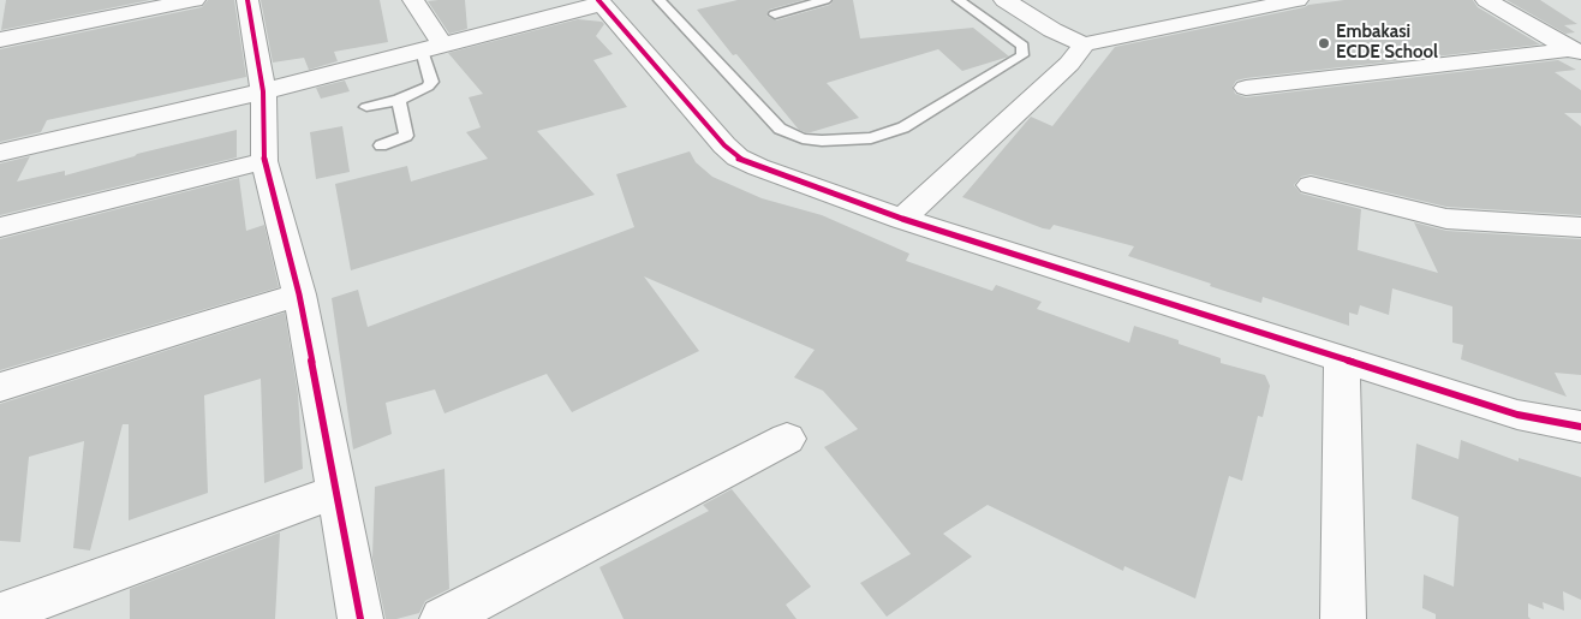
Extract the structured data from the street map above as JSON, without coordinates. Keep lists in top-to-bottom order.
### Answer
{
  "places": ["Embakasi ECDE School"]
}
